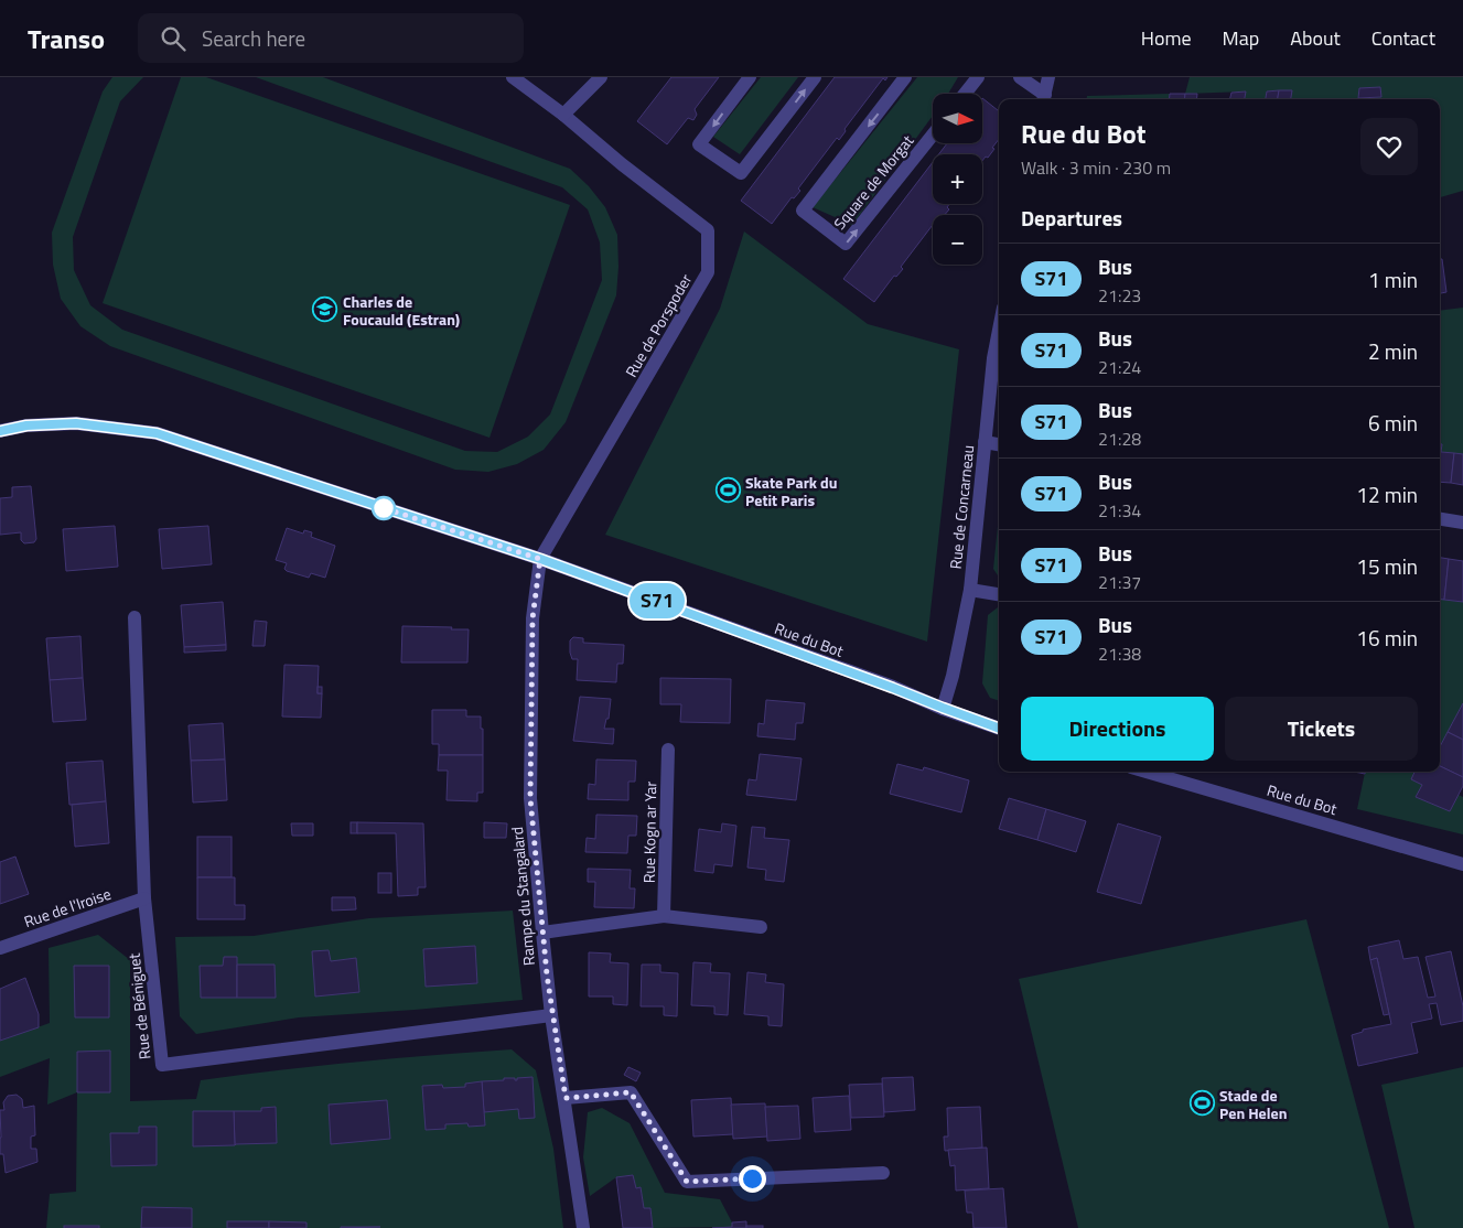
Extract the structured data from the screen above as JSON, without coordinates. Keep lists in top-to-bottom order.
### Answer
{
  "streets": {
    "street": [
      "Square de Morgat",
      "Rue de Porspoder",
      "Rue de Concarneau",
      "Rue du Bot",
      "Rue Kogn ar Yar",
      "Rampe du Stangalard",
      "Rue de l'Iroise",
      "Rue de Béniguet"
    ]
  },
  "crossings": [
    ["Rue de Porspoder", "Rue du Bot"],
    ["Rue de Porspoder", "Rampe du Stangalard"],
    ["Rue de Concarneau", "Rue du Bot"],
    ["Rue du Bot", "Rampe du Stangalard"],
    ["Rampe du Stangalard", "Rue de Béniguet"],
    ["Rue de l'Iroise", "Rue de Béniguet"]
  ],
  "places": {
    "school or university": ["Charles de Foucauld (Estran)"],
    "sports": ["Skate Park du Petit Paris", "Stade de Pen Helen"]
  },
  "lines": ["bus line S71"],
  "north": "right",
  "page": {
    "header": "Transo",
    "search": "Search here",
    "nav": [
      "Home",
      "Map",
      "About",
      "Contact"
    ],
    "on_map": "S71",
    "map_buttons": ["+", "−"],
    "heading": [
      ["Rue du Bot", "Walk · 3 min · 230 m"],
      "Departures"
    ],
    "list": [
      {
        "mark": "S71",
        "name": "Bus",
        "note": "21:23",
        "value": "1 min"
      },
      {
        "mark": "S71",
        "name": "Bus",
        "note": "21:24",
        "value": "2 min"
      },
      {
        "mark": "S71",
        "name": "Bus",
        "note": "21:28",
        "value": "6 min"
      },
      {
        "mark": "S71",
        "name": "Bus",
        "note": "21:34",
        "value": "12 min"
      },
      {
        "mark": "S71",
        "name": "Bus",
        "note": "21:37",
        "value": "15 min"
      },
      {
        "mark": "S71",
        "name": "Bus",
        "note": "21:38",
        "value": "16 min"
      }
    ],
    "buttons": ["Directions", "Tickets"]
  }
}
